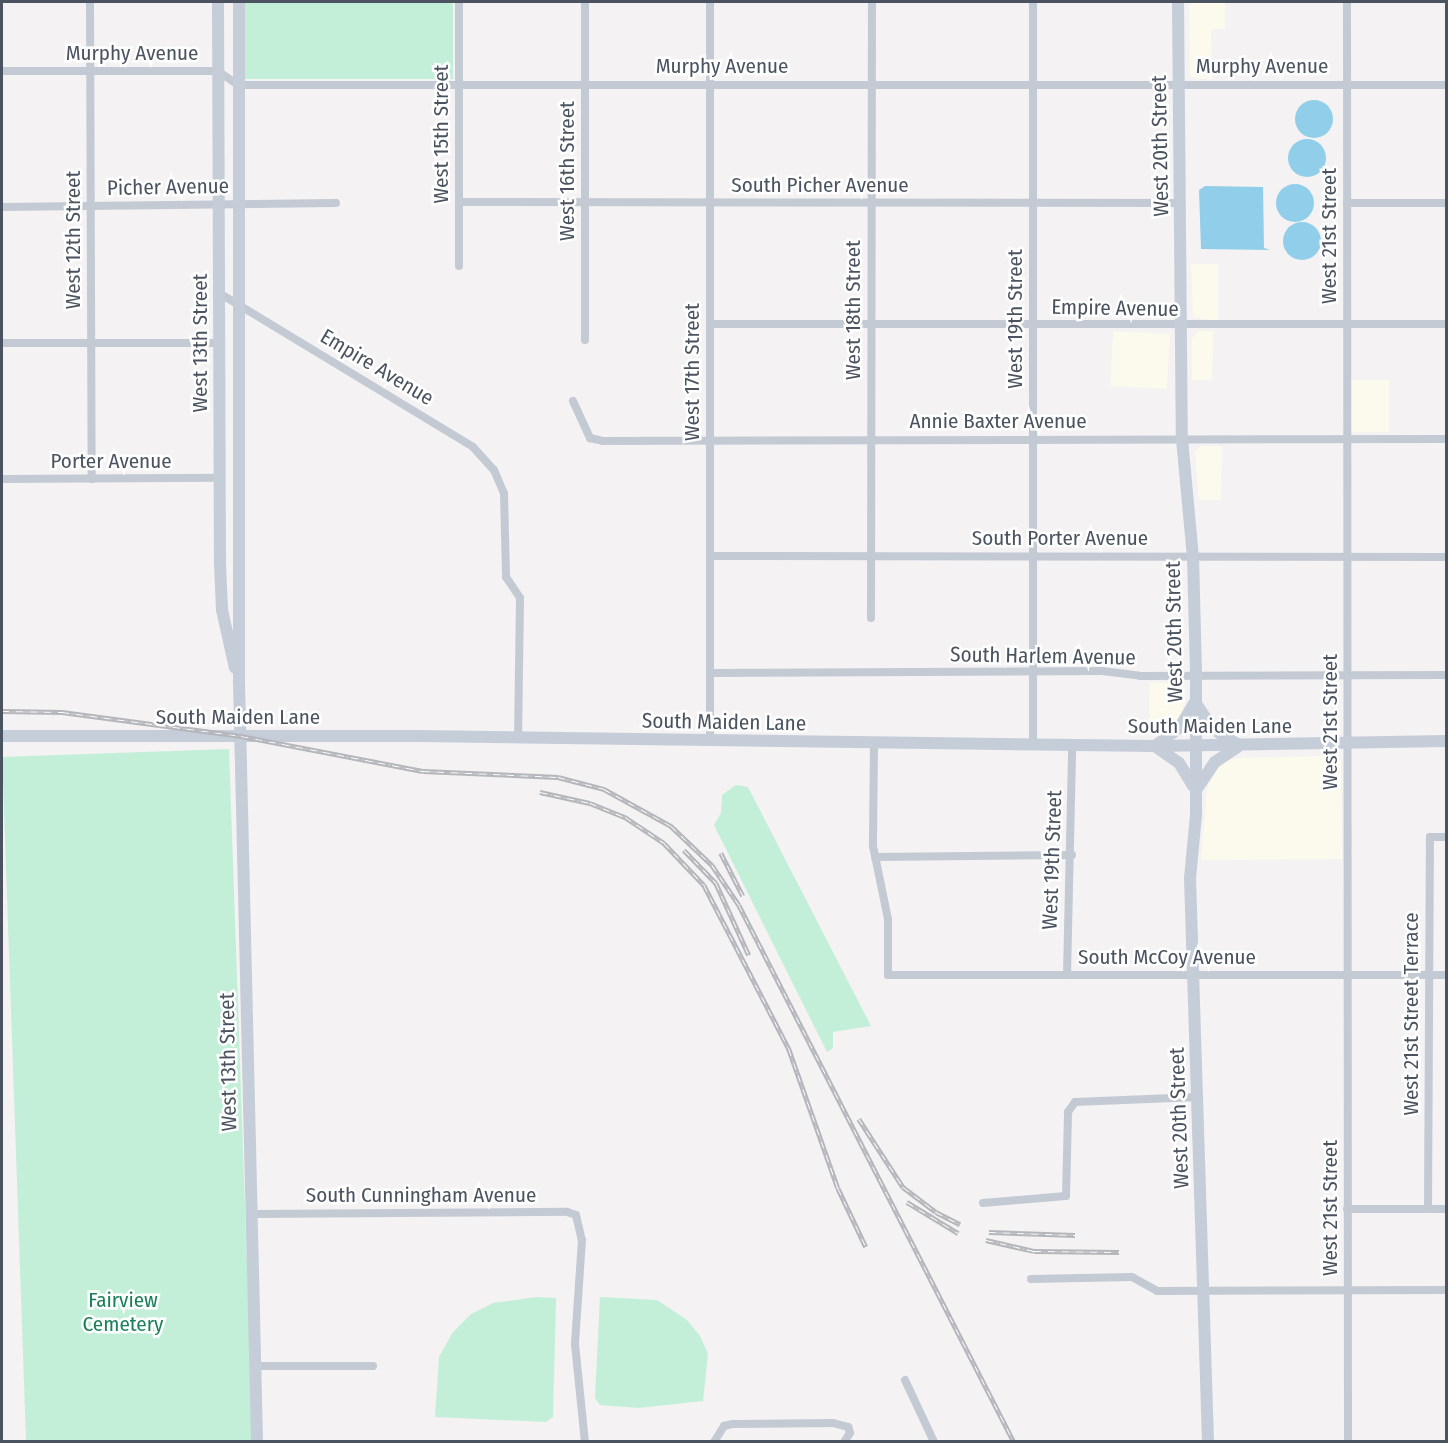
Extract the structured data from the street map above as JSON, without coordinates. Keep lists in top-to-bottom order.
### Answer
{
  "streets": {
    "main road": ["West 20th Street", "West 13th Street", "South Maiden Lane"],
    "street": [
      "Murphy Avenue",
      "West 15th Street",
      "West 16th Street",
      "South Picher Avenue",
      "Picher Avenue",
      "West 21st Street",
      "West 12th Street",
      "Empire Avenue",
      "West 18th Street",
      "West 19th Street",
      "West 17th Street",
      "Annie Baxter Avenue",
      "Porter Avenue",
      "South Porter Avenue",
      "South Harlem Avenue",
      "South McCoy Avenue",
      "West 21st Street Terrace",
      "South Cunningham Avenue"
    ]
  },
  "crossings": [
    ["Murphy Avenue", "West 15th Street"],
    ["Murphy Avenue", "West 20th Street"],
    ["Murphy Avenue", "West 16th Street"],
    ["Murphy Avenue", "West 21st Street"],
    ["Murphy Avenue", "West 12th Street"],
    ["Murphy Avenue", "West 18th Street"],
    ["Murphy Avenue", "West 19th Street"],
    ["Murphy Avenue", "West 13th Street"],
    ["Murphy Avenue", "West 17th Street"],
    ["West 15th Street", "South Picher Avenue"],
    ["West 20th Street", "South Picher Avenue"],
    ["West 20th Street", "Empire Avenue"],
    ["West 20th Street", "Annie Baxter Avenue"],
    ["West 20th Street", "South Porter Avenue"],
    ["West 20th Street", "South Harlem Avenue"],
    ["West 20th Street", "South Maiden Lane"],
    ["West 20th Street", "South McCoy Avenue"],
    ["West 16th Street", "South Picher Avenue"],
    ["South Picher Avenue", "West 18th Street"],
    ["South Picher Avenue", "West 19th Street"],
    ["South Picher Avenue", "West 17th Street"],
    ["Picher Avenue", "West 12th Street"],
    ["Picher Avenue", "West 13th Street"],
    ["West 21st Street", "Empire Avenue"],
    ["West 21st Street", "Annie Baxter Avenue"],
    ["West 21st Street", "South Porter Avenue"],
    ["West 21st Street", "South Harlem Avenue"],
    ["West 21st Street", "South Maiden Lane"],
    ["West 21st Street", "South McCoy Avenue"],
    ["West 12th Street", "Porter Avenue"],
    ["Empire Avenue", "West 18th Street"],
    ["Empire Avenue", "West 19th Street"],
    ["Empire Avenue", "West 13th Street"],
    ["Empire Avenue", "West 17th Street"],
    ["Empire Avenue", "South Maiden Lane"],
    ["West 18th Street", "Annie Baxter Avenue"],
    ["West 18th Street", "South Porter Avenue"],
    ["West 19th Street", "Annie Baxter Avenue"],
    ["West 19th Street", "South Porter Avenue"],
    ["West 19th Street", "South Harlem Avenue"],
    ["West 19th Street", "South Maiden Lane"],
    ["West 19th Street", "South McCoy Avenue"],
    ["West 13th Street", "Porter Avenue"],
    ["West 13th Street", "South Maiden Lane"],
    ["West 13th Street", "South Cunningham Avenue"],
    ["West 17th Street", "Annie Baxter Avenue"],
    ["West 17th Street", "South Porter Avenue"],
    ["West 17th Street", "South Harlem Avenue"],
    ["West 17th Street", "South Maiden Lane"],
    ["South McCoy Avenue", "West 21st Street Terrace"]
  ],
  "parks": ["Fairview Cemetery"]
}
